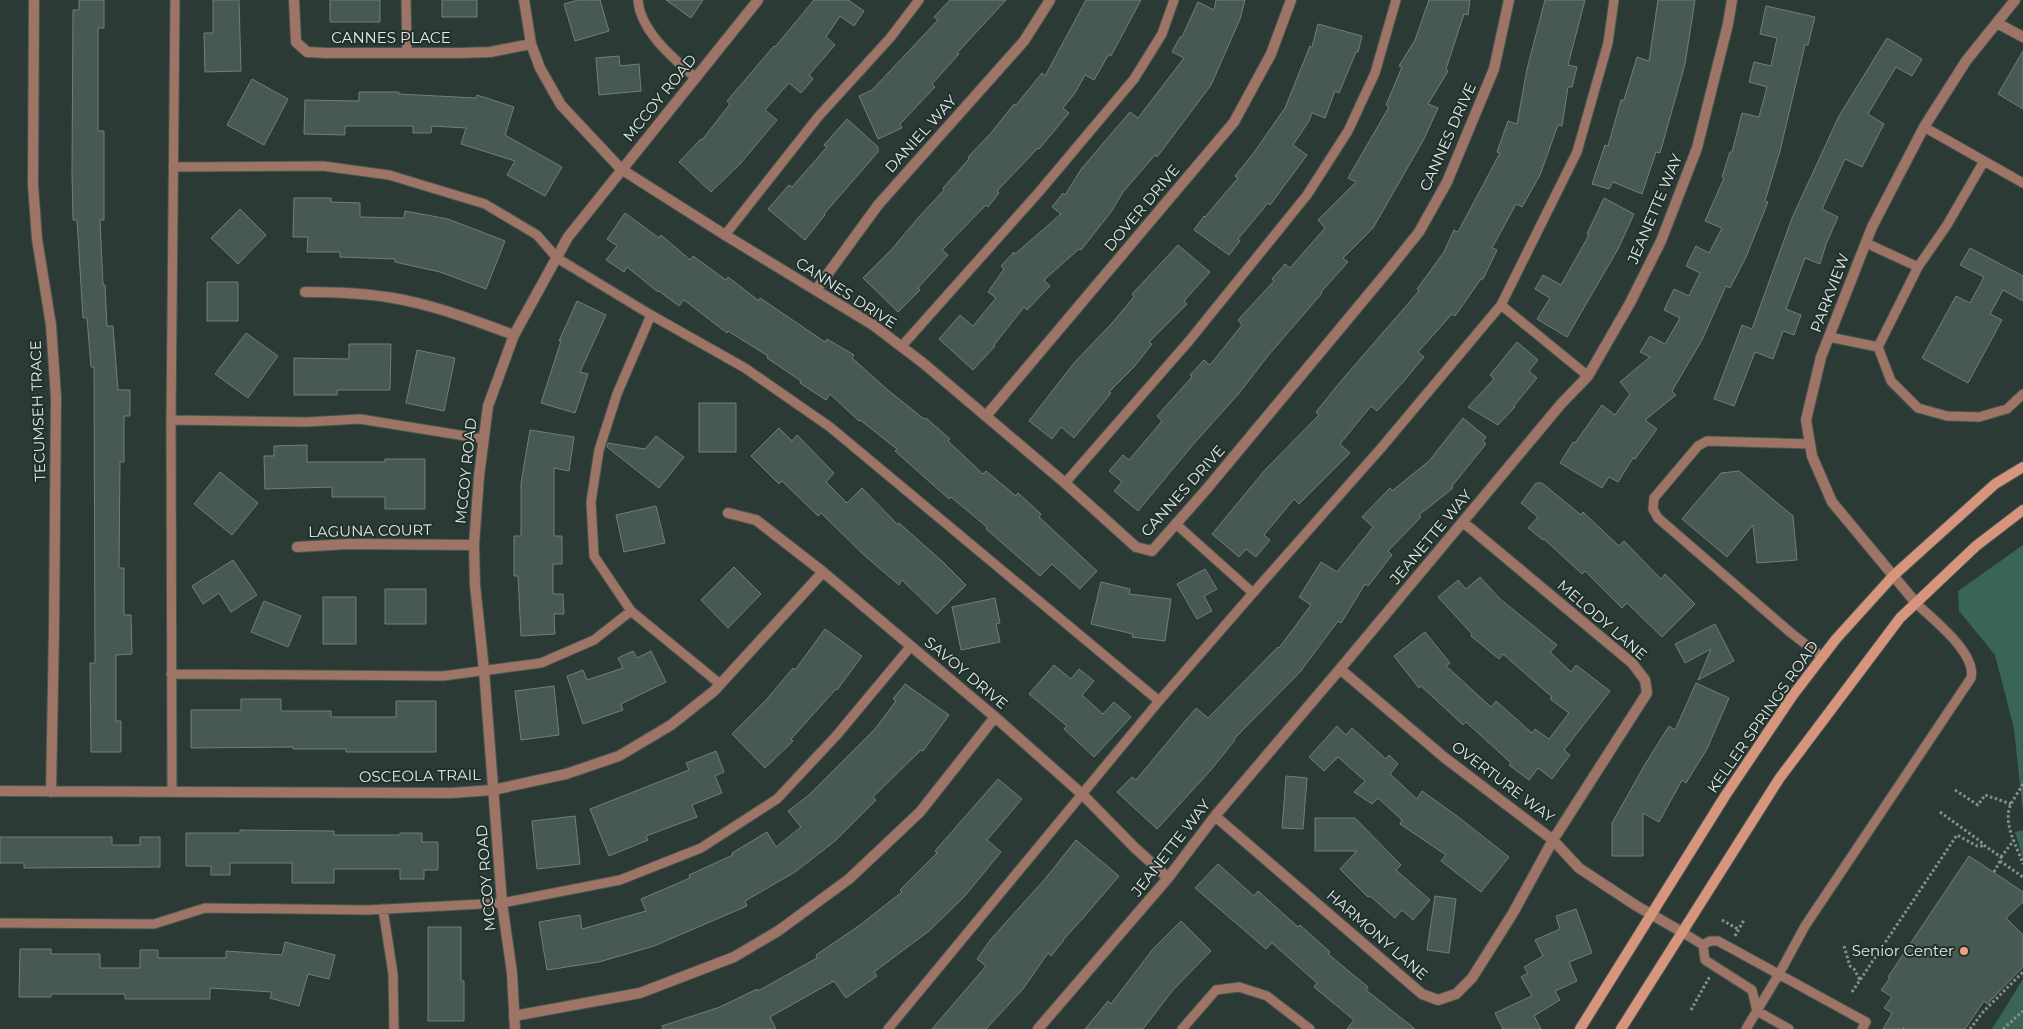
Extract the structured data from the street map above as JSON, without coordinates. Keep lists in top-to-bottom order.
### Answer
{
  "streets": {
    "main road": ["KELLER SPRINGS ROAD"],
    "street": [
      "CANNES PLACE",
      "MCCOY ROAD",
      "DANIEL WAY",
      "CANNES DRIVE",
      "DOVER DRIVE",
      "JEANETTE WAY",
      "PARKVIEW",
      "TECUMSEH TRACE",
      "LAGUNA COURT",
      "MELODY LANE",
      "SAVOY DRIVE",
      "OSCEOLA TRAIL",
      "OVERTURE WAY",
      "HARMONY LANE"
    ]
  },
  "crossings": [
    ["CANNES PLACE", "CANNES DRIVE"],
    ["MCCOY ROAD", "CANNES DRIVE"],
    ["MCCOY ROAD", "LAGUNA COURT"],
    ["MCCOY ROAD", "OSCEOLA TRAIL"],
    ["DANIEL WAY", "CANNES DRIVE"],
    ["CANNES DRIVE", "DOVER DRIVE"],
    ["JEANETTE WAY", "MELODY LANE"],
    ["JEANETTE WAY", "SAVOY DRIVE"],
    ["JEANETTE WAY", "OVERTURE WAY"],
    ["JEANETTE WAY", "HARMONY LANE"],
    ["PARKVIEW", "KELLER SPRINGS ROAD"],
    ["TECUMSEH TRACE", "OSCEOLA TRAIL"],
    ["MELODY LANE", "OVERTURE WAY"],
    ["MELODY LANE", "HARMONY LANE"],
    ["SAVOY DRIVE", "OSCEOLA TRAIL"],
    ["KELLER SPRINGS ROAD", "OVERTURE WAY"],
    ["OVERTURE WAY", "HARMONY LANE"]
  ],
  "places": ["Senior Center"]
}
